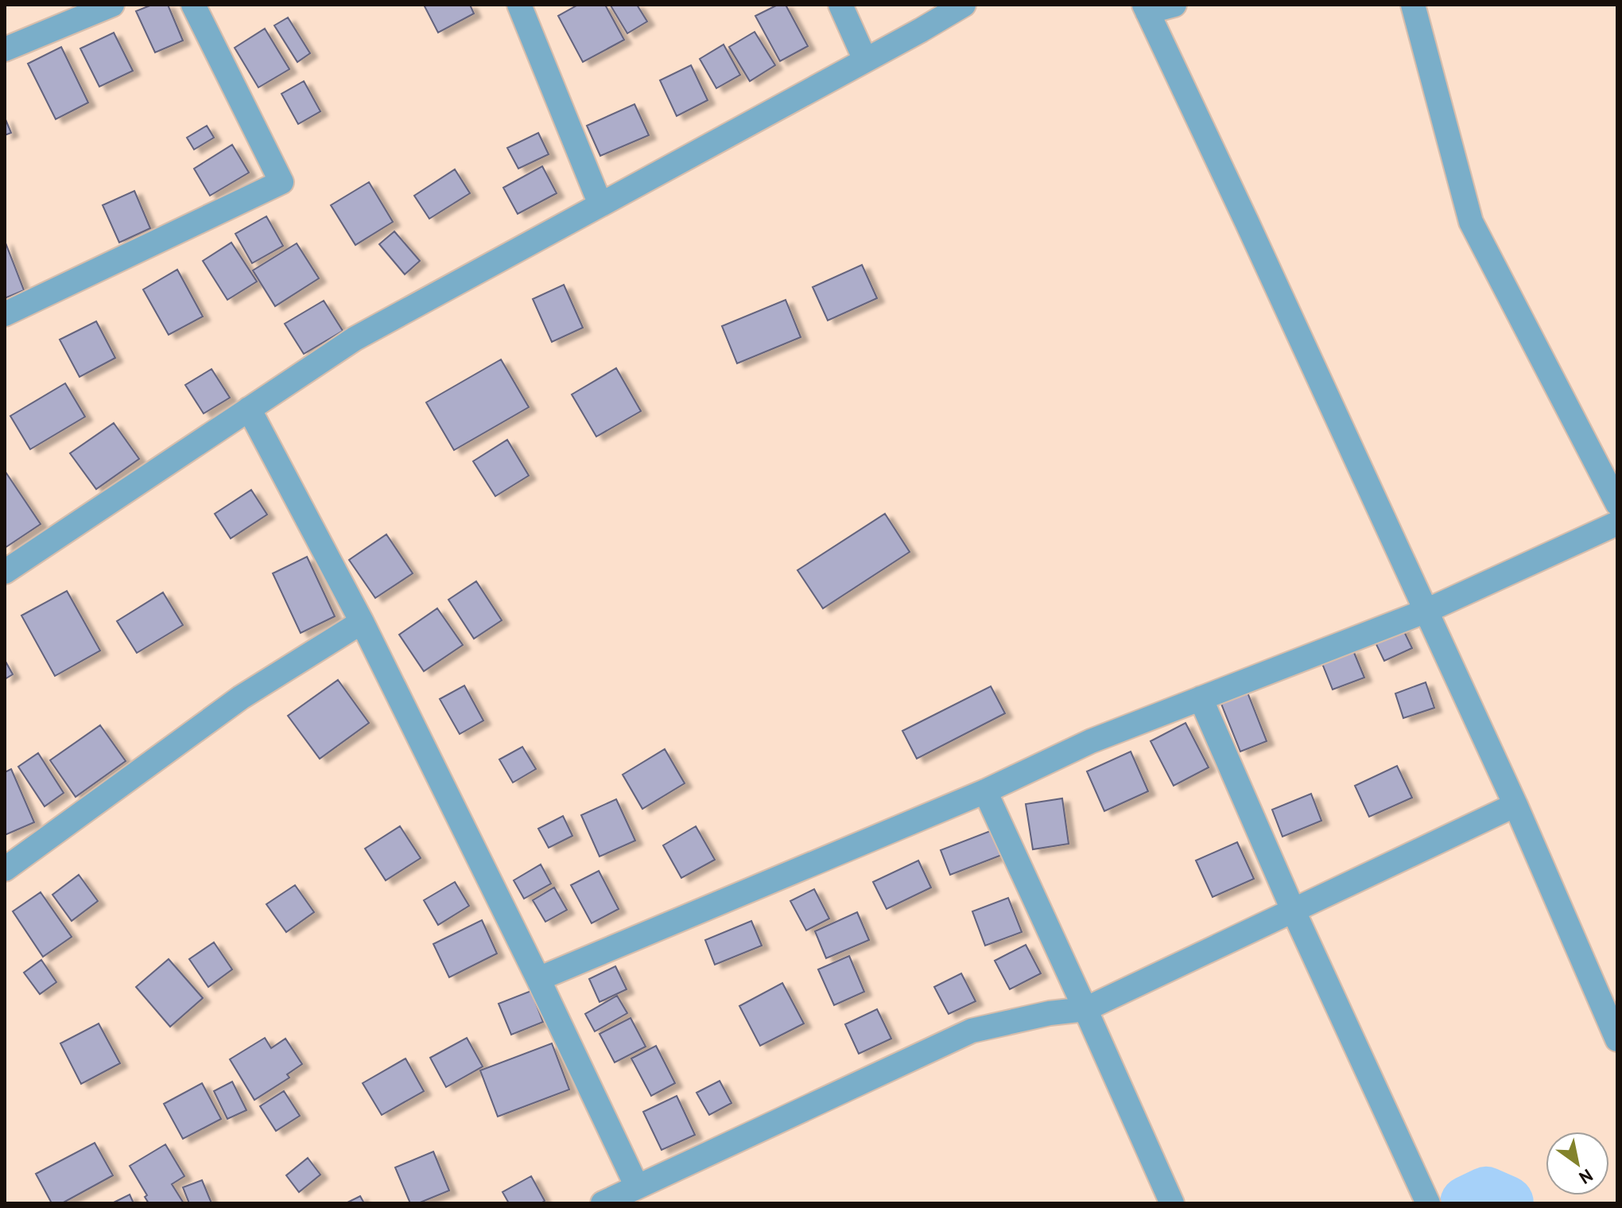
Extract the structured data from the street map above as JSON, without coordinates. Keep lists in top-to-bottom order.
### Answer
{
  "north": "bottom right"
}
